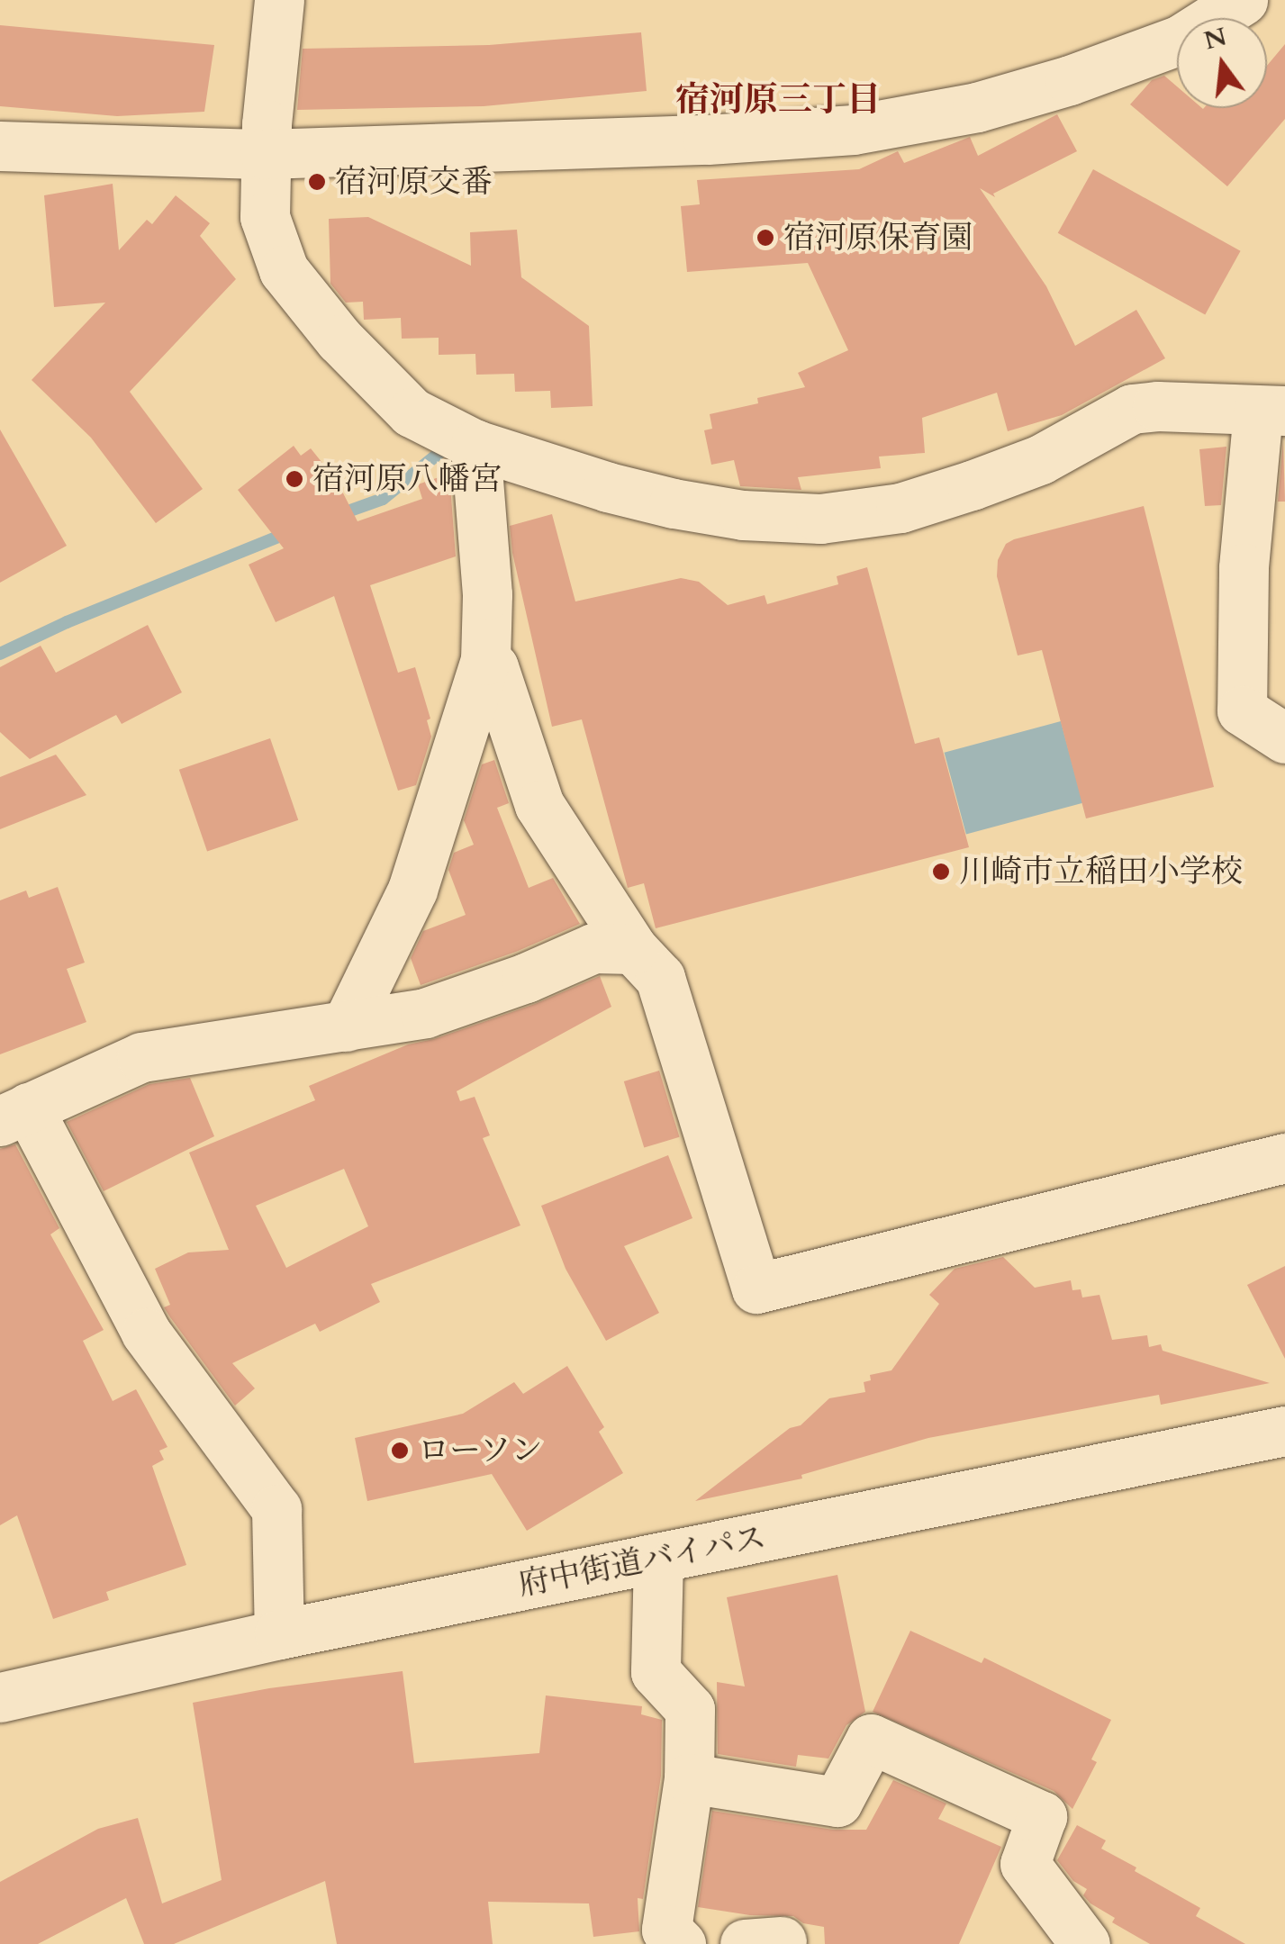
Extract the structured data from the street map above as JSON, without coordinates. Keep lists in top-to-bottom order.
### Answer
{
  "streets": {
    "street": ["府中街道バイパス"]
  },
  "districts": ["宿河原三丁目"],
  "places": [
    "宿河原交番",
    "宿河原保育園",
    "宿河原八幡宮",
    "川崎市立稲田小学校",
    "ローソン"
  ],
  "north": "top"
}
